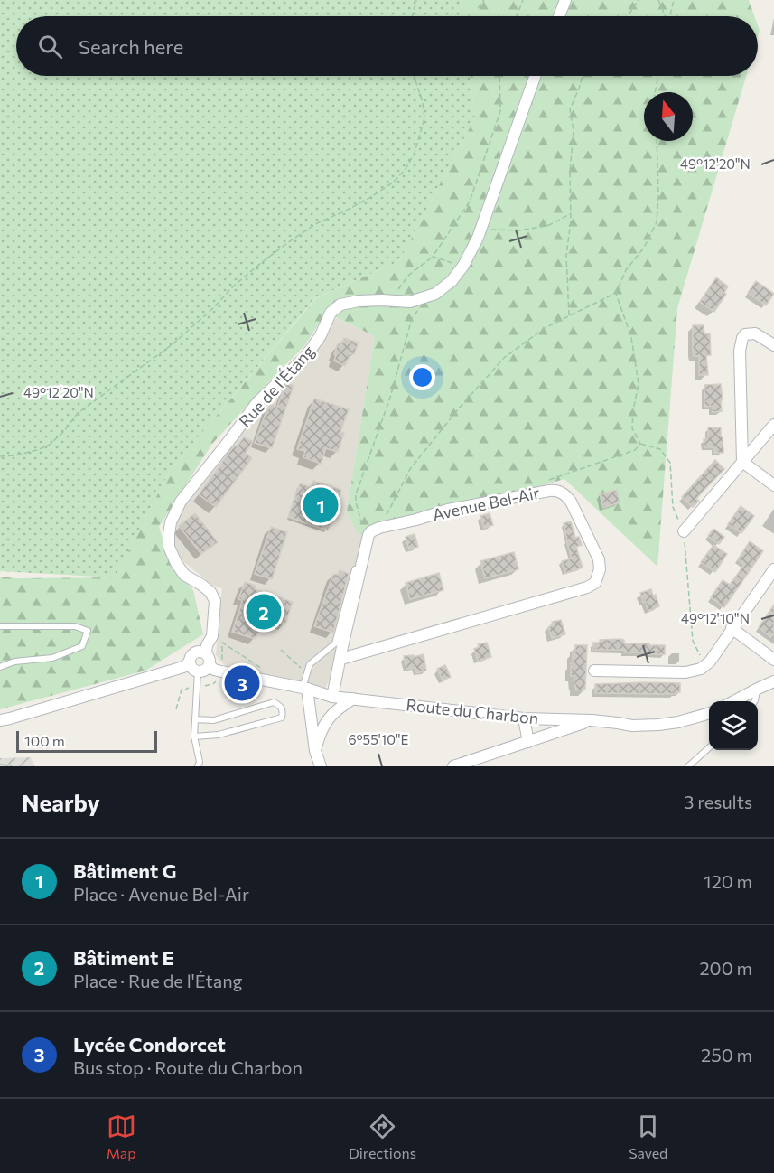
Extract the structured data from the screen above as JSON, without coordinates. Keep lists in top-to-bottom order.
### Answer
{
  "streets": {
    "street": ["Rue de l'Étang", "Avenue Bel-Air", "Route du Charbon"]
  },
  "crossings": [
    ["Rue de l'Étang", "Route du Charbon"]
  ],
  "scale_bar": "100 m",
  "north": "top",
  "page": {
    "search": "Search here",
    "pins": ["1", "2", "3"],
    "scale": "100 m",
    "heading": ["Nearby", "3 results"],
    "list": [
      {
        "mark": "1",
        "name": "Bâtiment G",
        "note": "Place · Avenue Bel-Air",
        "value": "120 m"
      },
      {
        "mark": "2",
        "name": "Bâtiment E",
        "note": "Place · Rue de l'Étang",
        "value": "200 m"
      },
      {
        "mark": "3",
        "name": "Lycée Condorcet",
        "note": "Bus stop · Route du Charbon",
        "value": "250 m"
      }
    ],
    "nav": ["Map", "Directions", "Saved"]
  },
  "coordinates": ["49°12'20\"N", "49°12'10\"N", "6°55'10\"E"]
}
